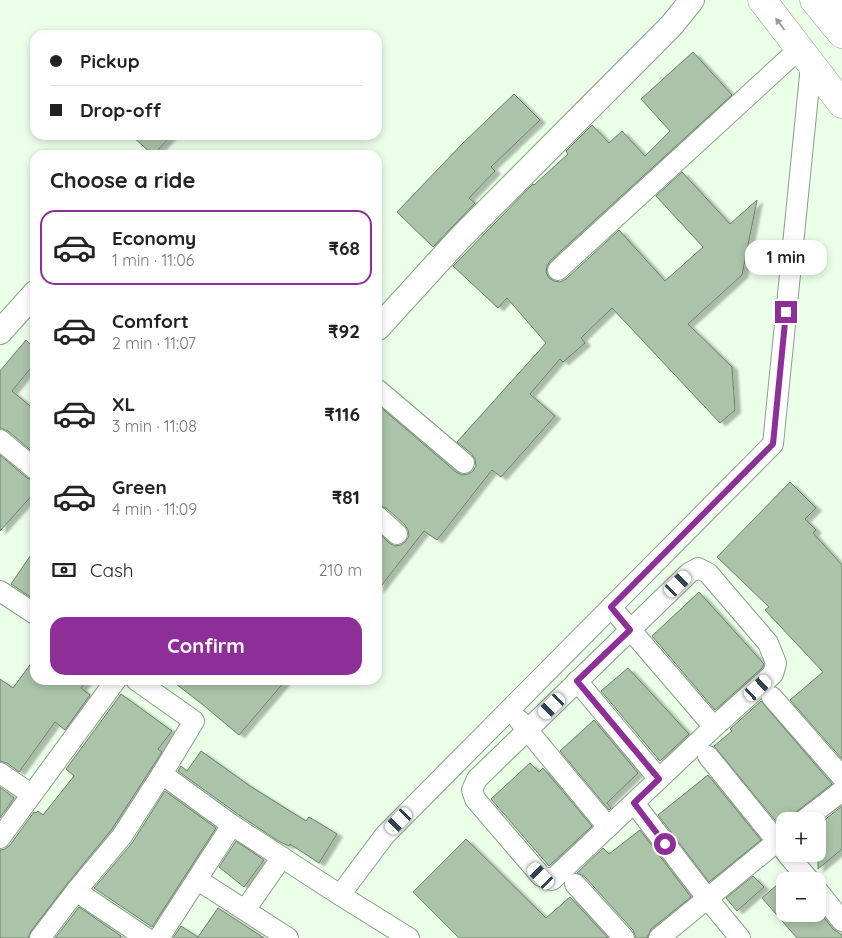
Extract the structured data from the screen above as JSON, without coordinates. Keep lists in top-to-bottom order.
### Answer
{
  "page": {
    "banner": ["Pickup", "Drop-off"],
    "heading": "Choose a ride",
    "list": [
      {
        "name": "Economy",
        "note": "1 min · 11:06",
        "value": "₹68"
      },
      {
        "name": "Comfort",
        "note": "2 min · 11:07",
        "value": "₹92"
      },
      {
        "name": "XL",
        "note": "3 min · 11:08",
        "value": "₹116"
      },
      {
        "name": "Green",
        "note": "4 min · 11:09",
        "value": "₹81"
      }
    ],
    "bubble": "1 min",
    "pay": ["Cash", "210 m"],
    "buttons": "Confirm",
    "map_buttons": ["+", "−"]
  }
}
